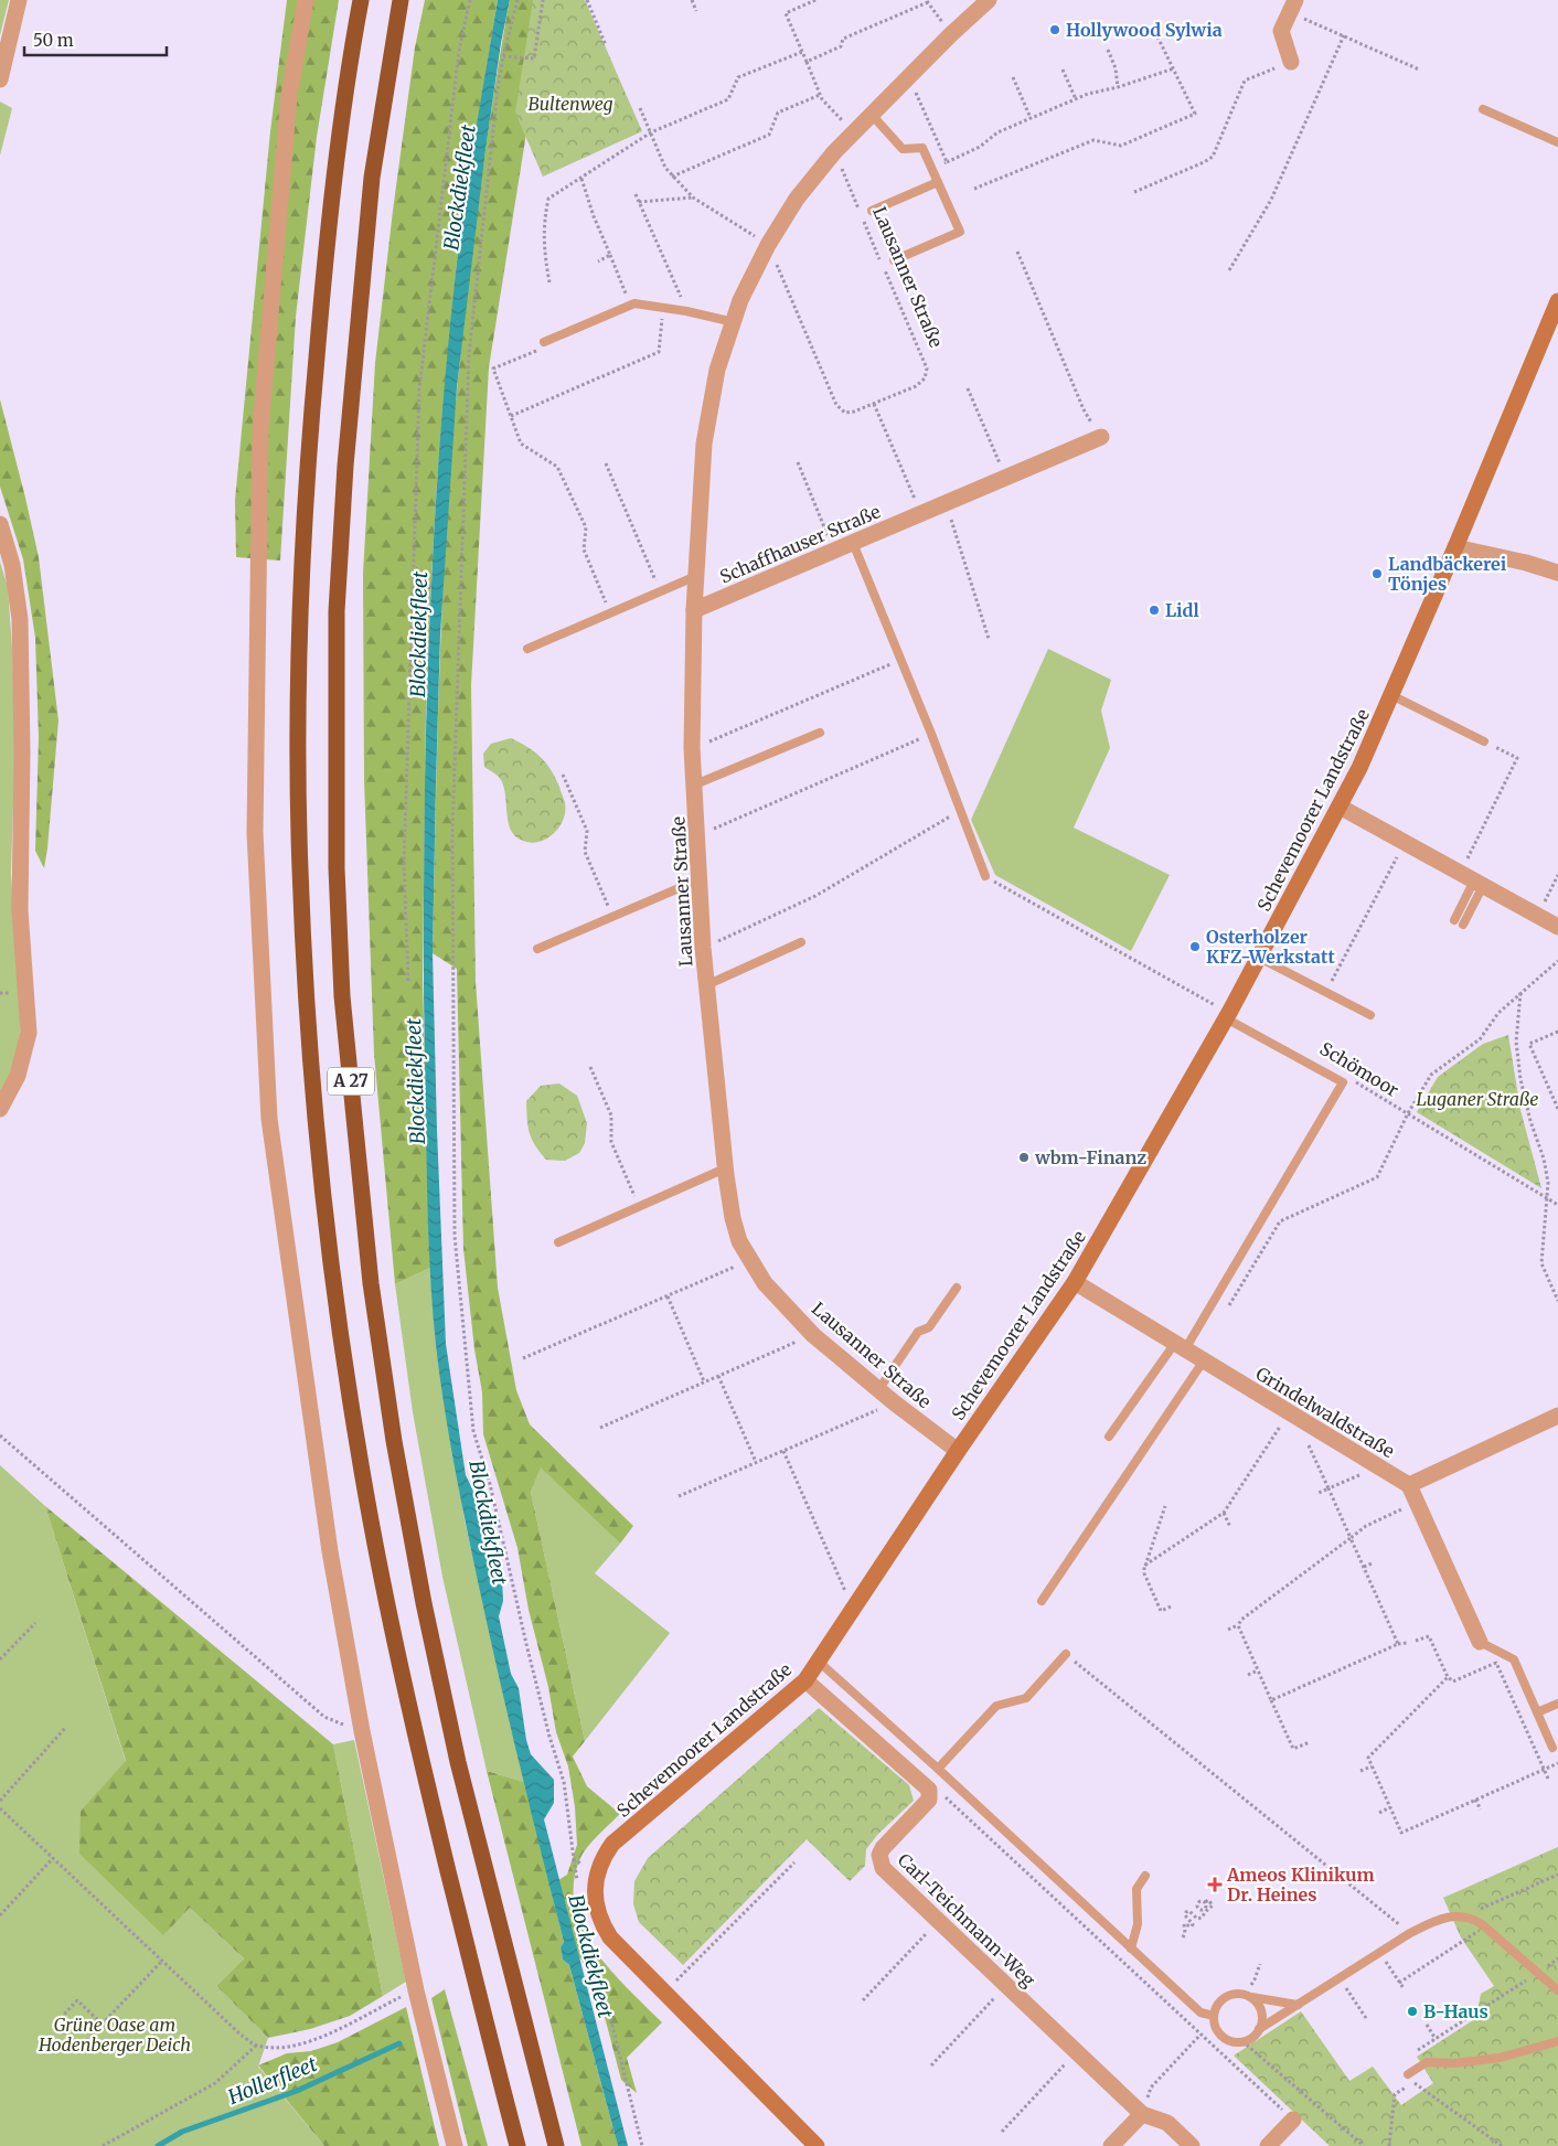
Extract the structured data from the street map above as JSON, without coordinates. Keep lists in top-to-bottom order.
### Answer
{
  "streets": {
    "highway": ["A 27"],
    "street": [
      "Lausanner Straße",
      "Schaffhauser Straße",
      "Schevemoorer Landstraße",
      "Grindelwaldstraße",
      "Carl-Teichmann-Weg"
    ],
    "path": ["Schömoor"]
  },
  "crossings": [
    ["Lausanner Straße", "Schaffhauser Straße"],
    ["Lausanner Straße", "Schevemoorer Landstraße"],
    ["Schevemoorer Landstraße", "Grindelwaldstraße"]
  ],
  "water": ["Blockdiekfleet", "Hollerfleet"],
  "parks": ["Bultenweg", "Luganer Straße", "Grüne Oase am Hodenberger Deich"],
  "places": {
    "other": [
      "Hollywood Sylwia",
      "Landbäckerei Tönjes",
      "Lidl",
      "Osterholzer KFZ-Werkstatt",
      "wbm-Finanz",
      "B-Haus"
    ],
    "health": ["Ameos Klinikum Dr. Heines"]
  },
  "scale_bar": "50 m"
}
